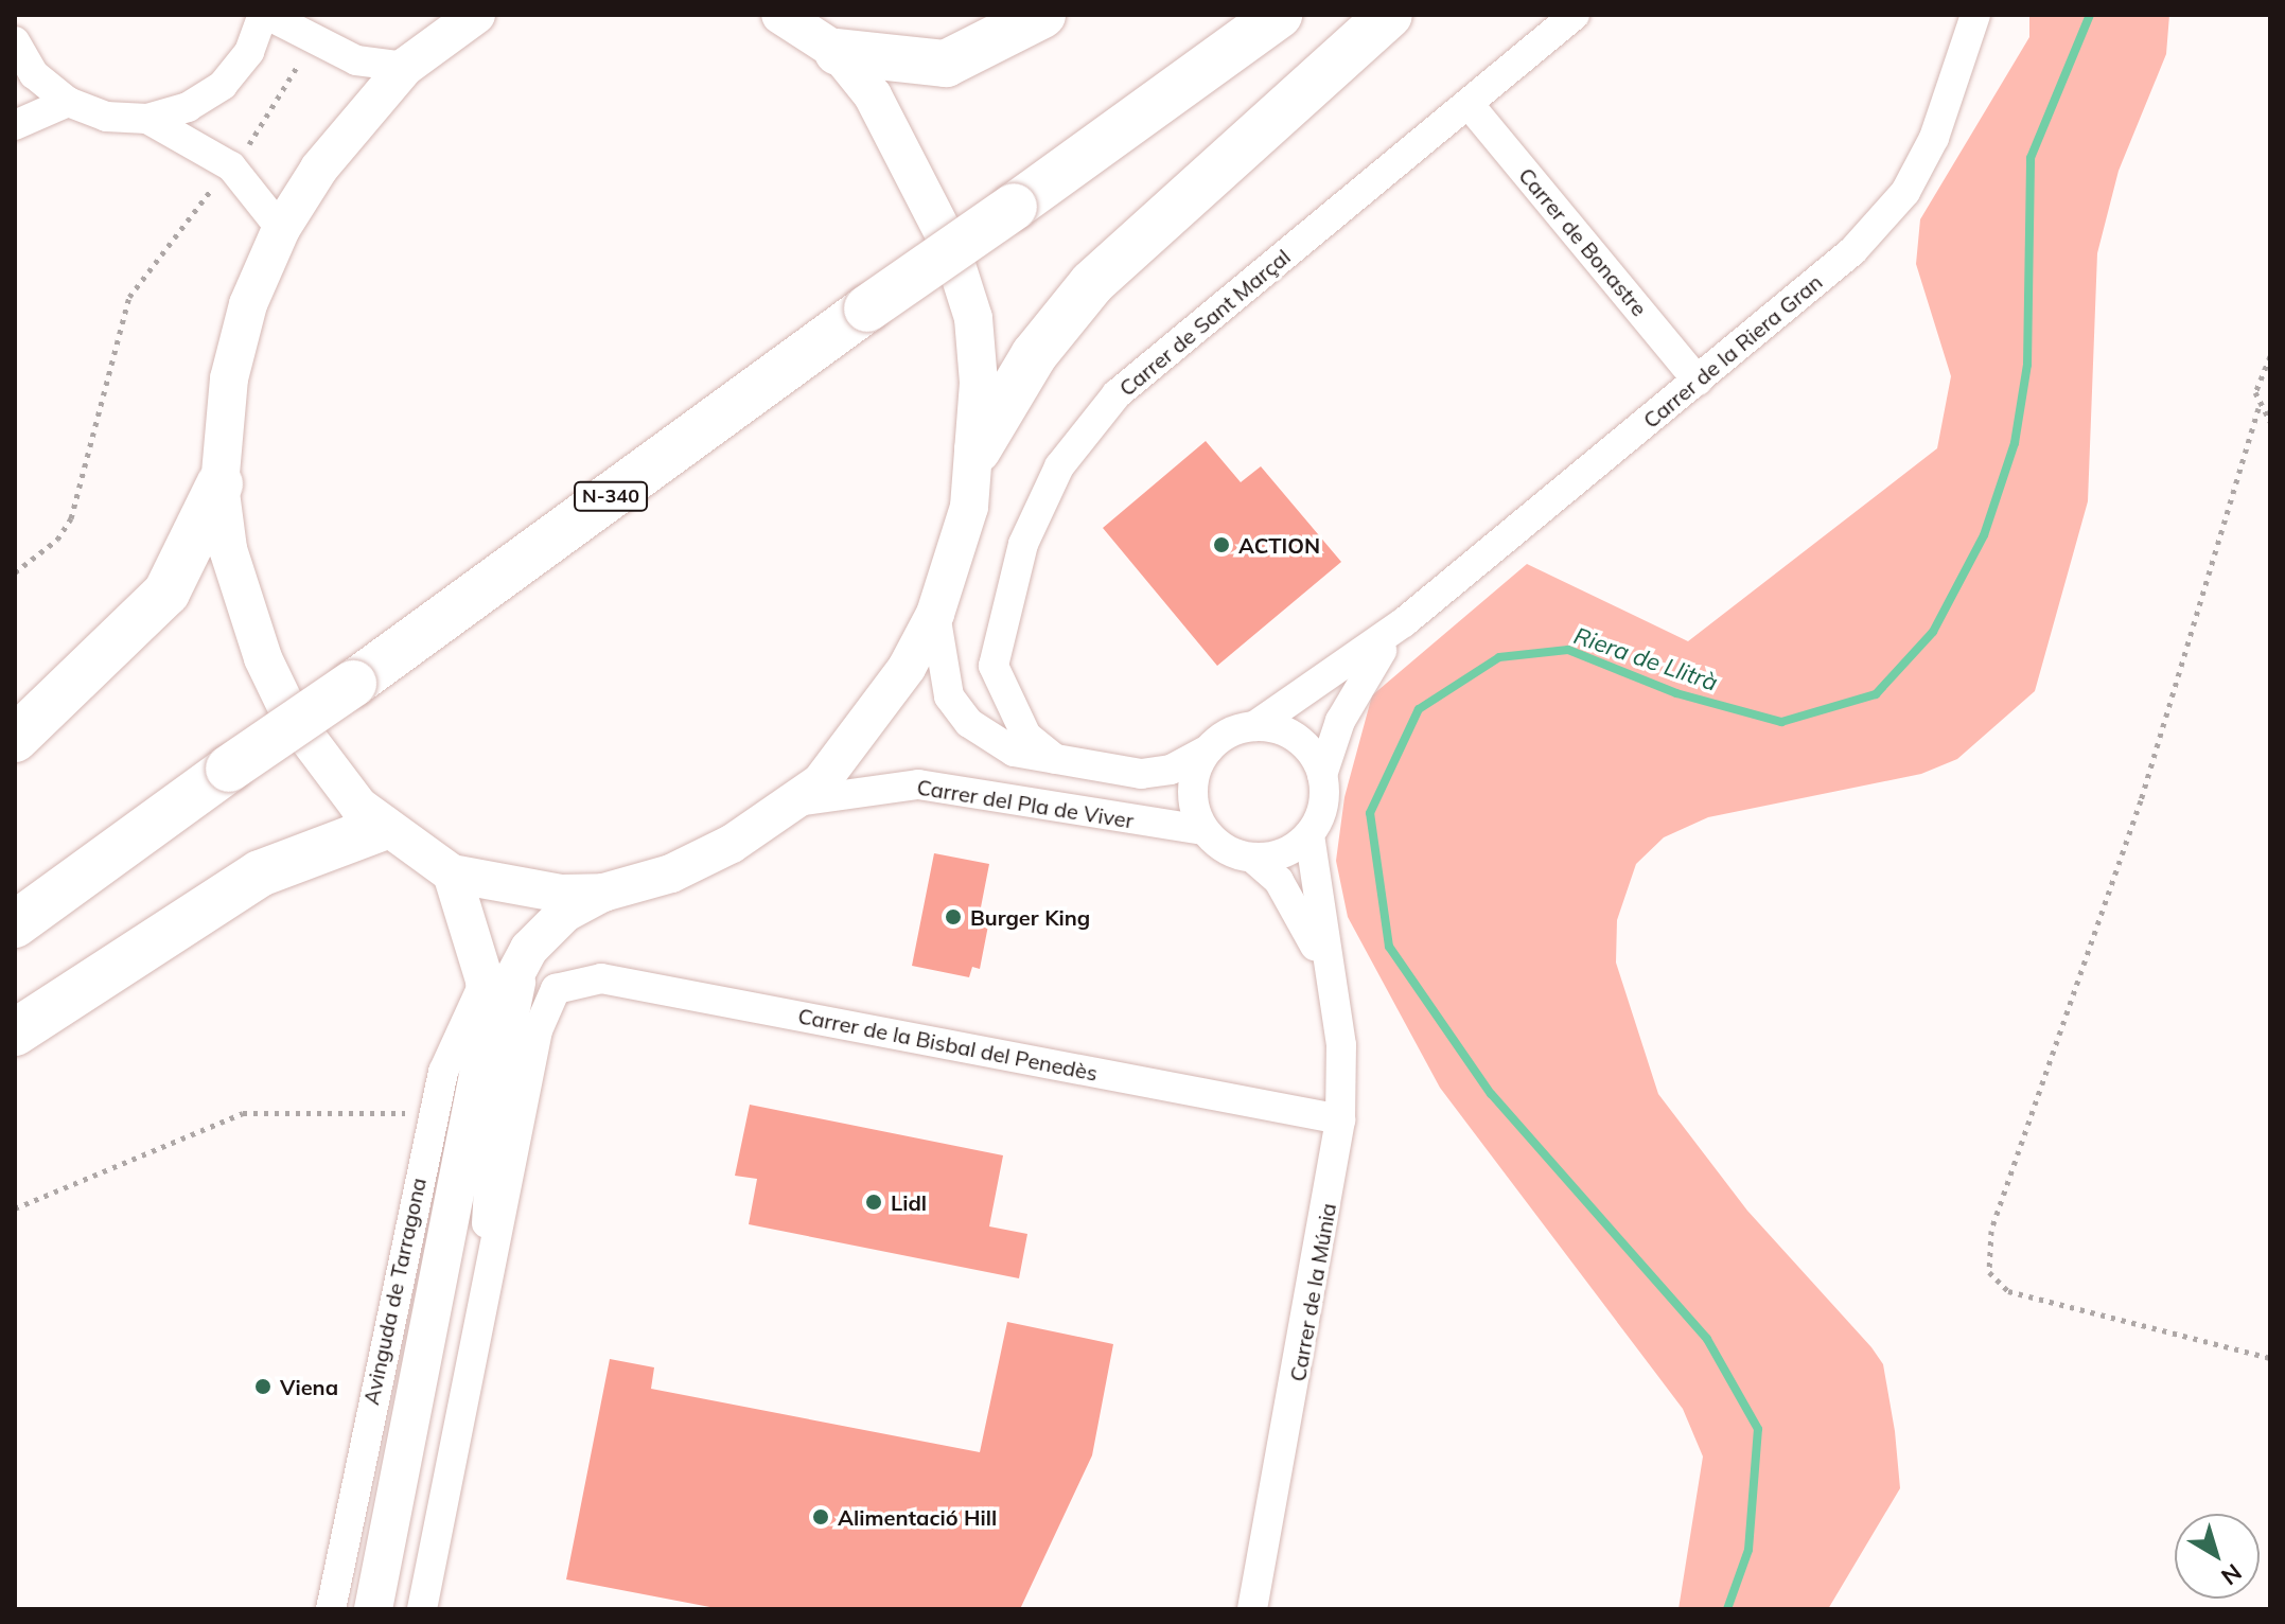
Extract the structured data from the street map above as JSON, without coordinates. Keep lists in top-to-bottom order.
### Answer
{
  "streets": {
    "highway": ["N-340"],
    "street": [
      "Carrer de Bonastre",
      "Carrer de Sant Marçal",
      "Carrer de la Riera Gran",
      "Carrer del Pla de Viver",
      "Carrer de la Bisbal del Penedès",
      "Avinguda de Tarragona",
      "Carrer de la Múnia"
    ]
  },
  "crossings": [
    ["Carrer de Bonastre", "Carrer de Sant Marçal"],
    ["Carrer de Bonastre", "Carrer de la Riera Gran"],
    ["Carrer de la Riera Gran", "Carrer del Pla de Viver"],
    ["Carrer de la Riera Gran", "Carrer de la Múnia"],
    ["Carrer del Pla de Viver", "Carrer de la Múnia"],
    ["Carrer de la Bisbal del Penedès", "Carrer de la Múnia"]
  ],
  "water": ["Riera de Llitrà"],
  "places": [
    "ACTION",
    "Burger King",
    "Lidl",
    "Viena",
    "Alimentació Hill"
  ],
  "north": "bottom right"
}
